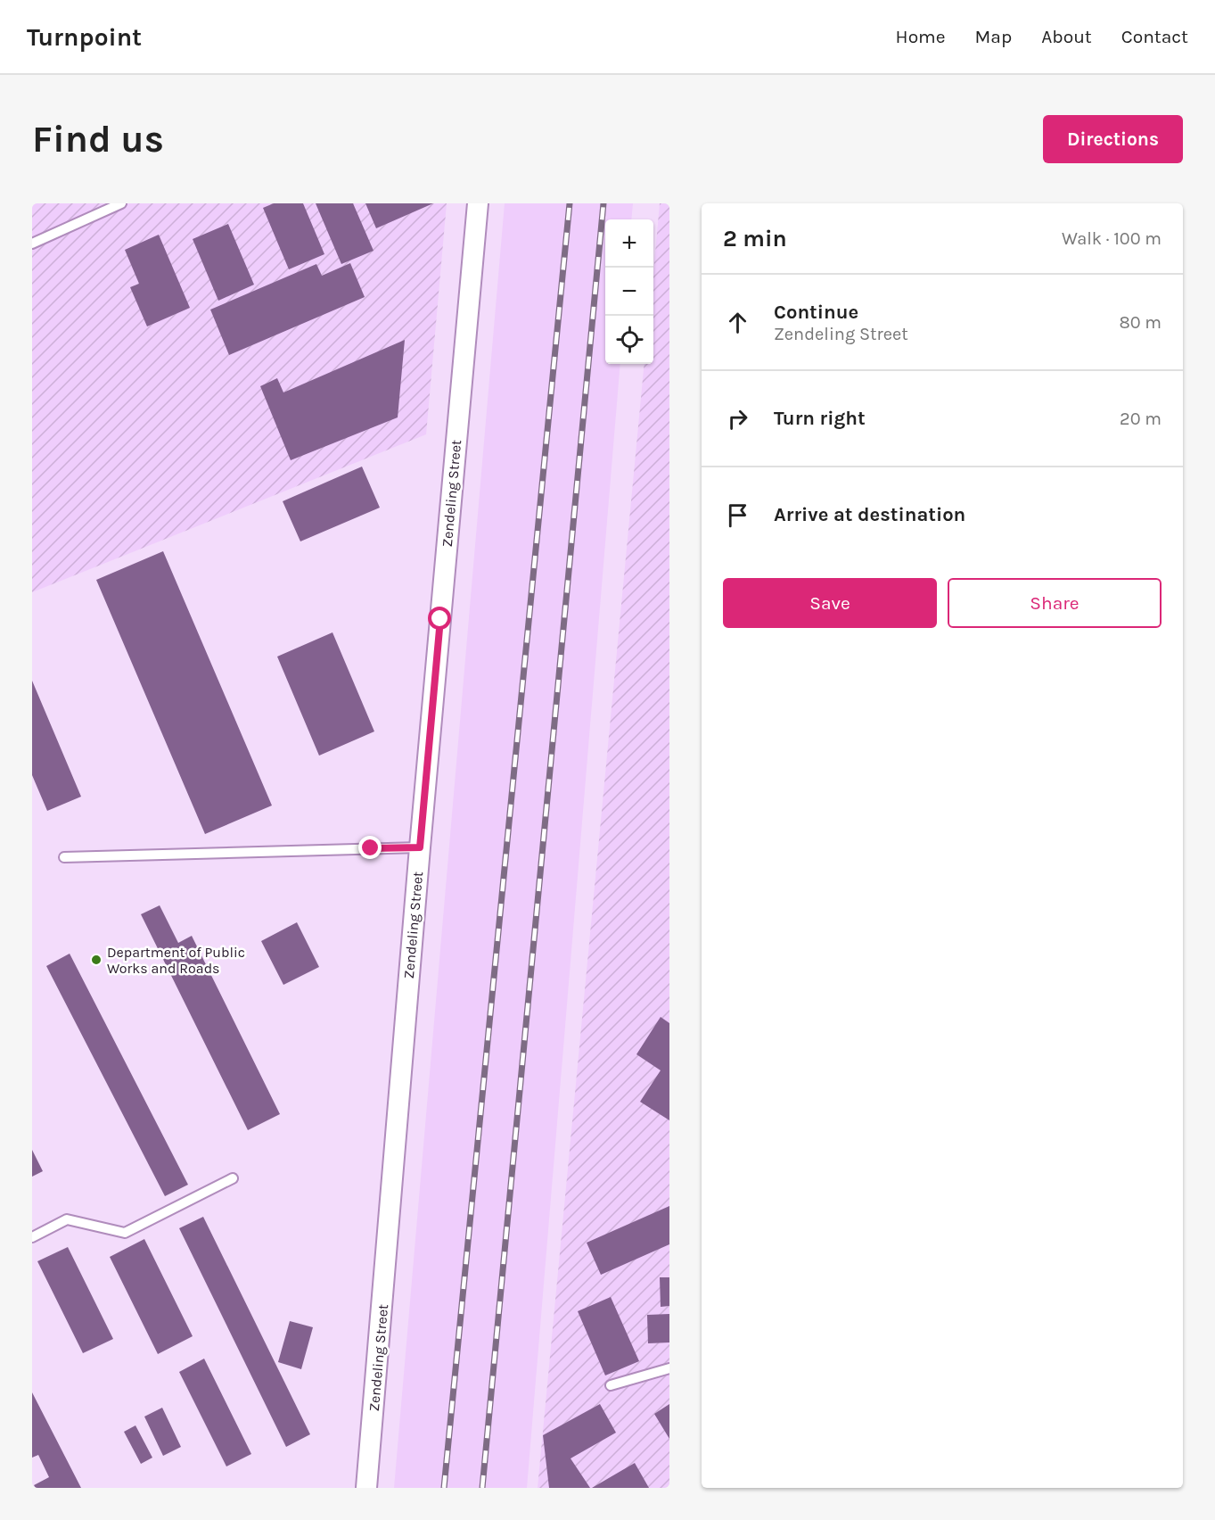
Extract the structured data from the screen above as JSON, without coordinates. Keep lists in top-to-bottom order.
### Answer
{
  "streets": {
    "street": ["Zendeling Street"]
  },
  "places": ["Department of Public Works and Roads"],
  "page": {
    "header": "Turnpoint",
    "nav": [
      "Home",
      "Map",
      "About",
      "Contact"
    ],
    "buttons": [
      "Directions",
      ["Save", "Share"]
    ],
    "title": "Find us",
    "heading": ["2 min", "Walk · 100 m"],
    "map_buttons": ["+", "−"],
    "list": [
      ["Continue", "Zendeling Street", "80 m"],
      ["Turn right", "20 m"],
      "Arrive at destination"
    ]
  }
}
